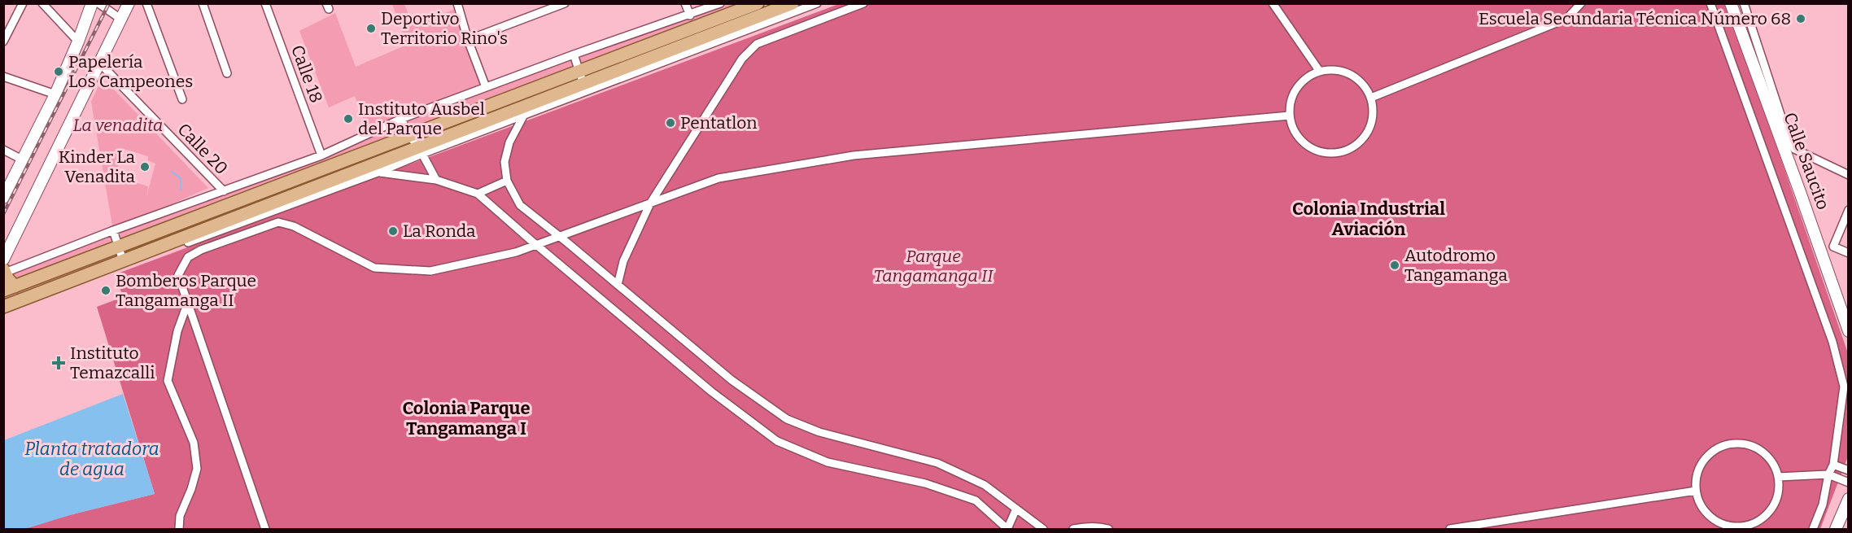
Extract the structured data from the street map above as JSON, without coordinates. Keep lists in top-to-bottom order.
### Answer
{
  "streets": {
    "main road": ["Calle Saucito"],
    "street": ["Calle 18", "Calle 20"]
  },
  "districts": ["Colonia Industrial Aviación", "Colonia Parque Tangamanga I"],
  "water": ["Planta tratadora de agua"],
  "parks": ["La venadita", "Parque Tangamanga II"],
  "places": {
    "other": [
      "Escuela Secundaria Técnica Número 68",
      "Deportivo Territorio Rino's",
      "Papelería Los Campeones",
      "Instituto Ausbel del Parque",
      "Pentatlon",
      "Kinder La Venadita",
      "La Ronda",
      "Autodromo Tangamanga",
      "Bomberos Parque Tangamanga II"
    ],
    "health": ["Instituto Temazcalli"]
  }
}
